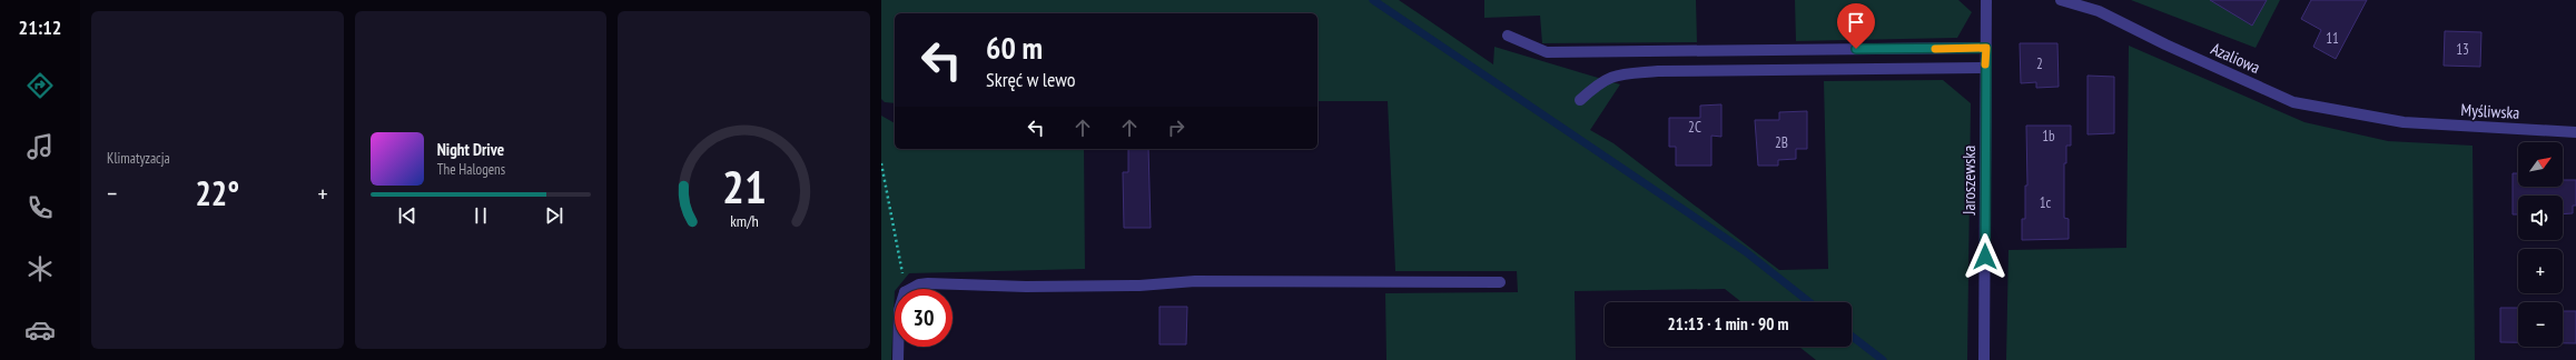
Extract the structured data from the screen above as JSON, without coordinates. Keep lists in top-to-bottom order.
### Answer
{
  "streets": {
    "street": ["Azaliowa", "Myśliwska", "Jaroszewska"]
  },
  "crossings": [
    ["Azaliowa", "Myśliwska"]
  ],
  "house_numbers": [
    "11",
    "13",
    "2",
    "2C",
    "1b",
    "2B",
    "1c"
  ],
  "north": "top right",
  "page": {
    "tabs": "21:12",
    "tile": "Klimatyzacja",
    "turn": ["60 m", "Skręć w lewo"],
    "song": ["Night Drive", "The Halogens"],
    "map_buttons": ["+", "−"],
    "heat": ["−", "22°", "+"],
    "limit": "30",
    "trip": "21:13 · 1 min · 90 m",
    "gauge": ["21", "km/h"]
  }
}
